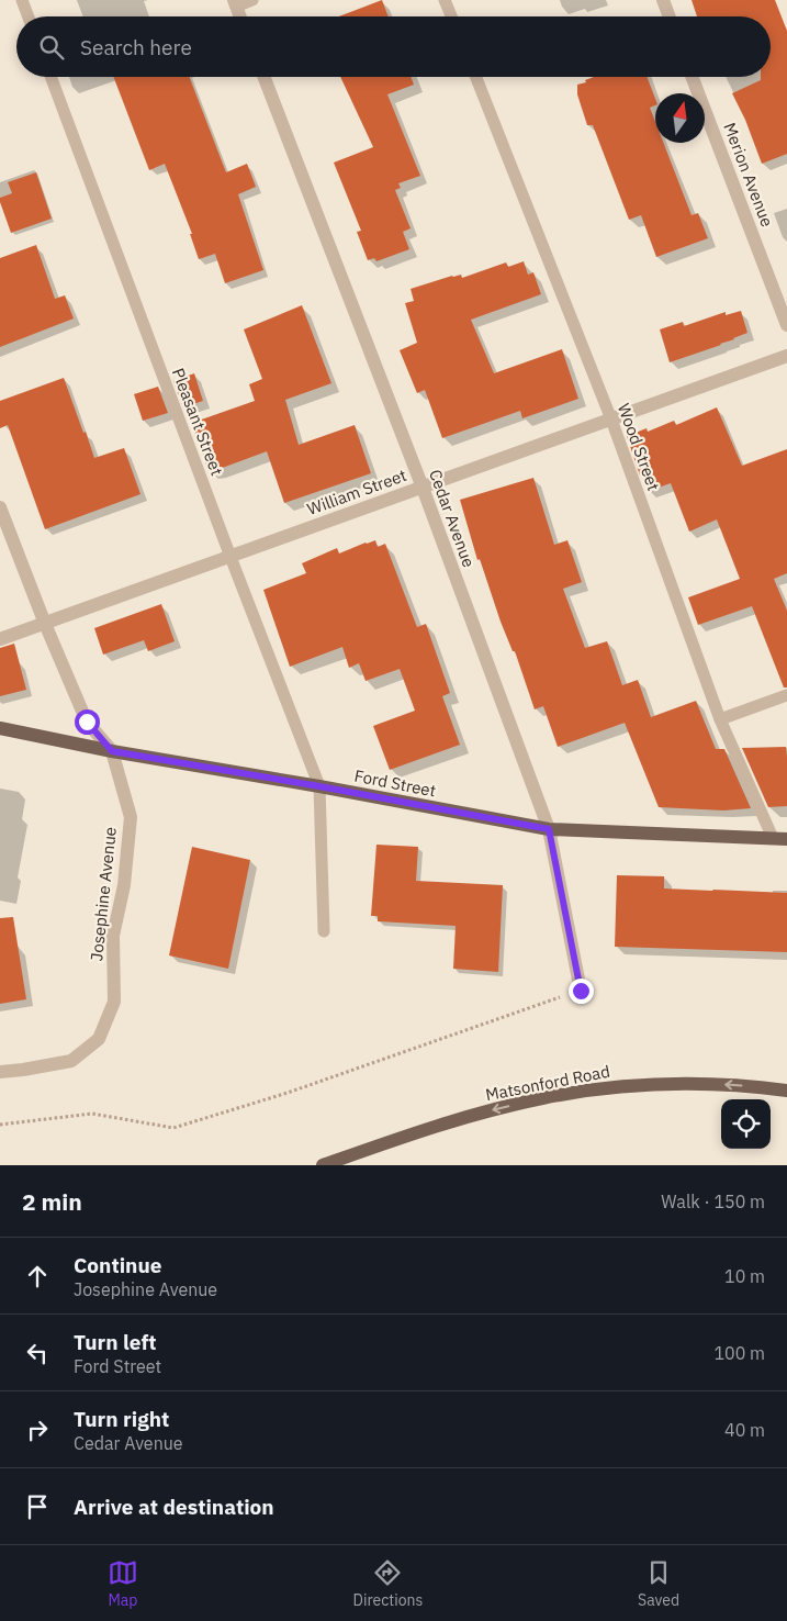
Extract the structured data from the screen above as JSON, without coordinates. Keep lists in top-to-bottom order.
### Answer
{
  "streets": {
    "main road": ["Ford Street", "Matsonford Road"],
    "street": [
      "Merion Avenue",
      "William Street",
      "Cedar Avenue",
      "Josephine Avenue"
    ],
    "lane": ["Pleasant Street", "Wood Street"]
  },
  "crossings": [
    ["Pleasant Street", "William Street"],
    ["Pleasant Street", "Ford Street"],
    ["Wood Street", "William Street"],
    ["Wood Street", "Ford Street"],
    ["William Street", "Cedar Avenue"],
    ["William Street", "Josephine Avenue"],
    ["Cedar Avenue", "Ford Street"],
    ["Ford Street", "Josephine Avenue"]
  ],
  "one_way": ["Matsonford Road"],
  "north": "top",
  "page": {
    "search": "Search here",
    "heading": ["2 min", "Walk · 150 m"],
    "list": [
      ["Continue", "Josephine Avenue", "10 m"],
      ["Turn left", "Ford Street", "100 m"],
      ["Turn right", "Cedar Avenue", "40 m"],
      "Arrive at destination"
    ],
    "nav": ["Map", "Directions", "Saved"]
  }
}
